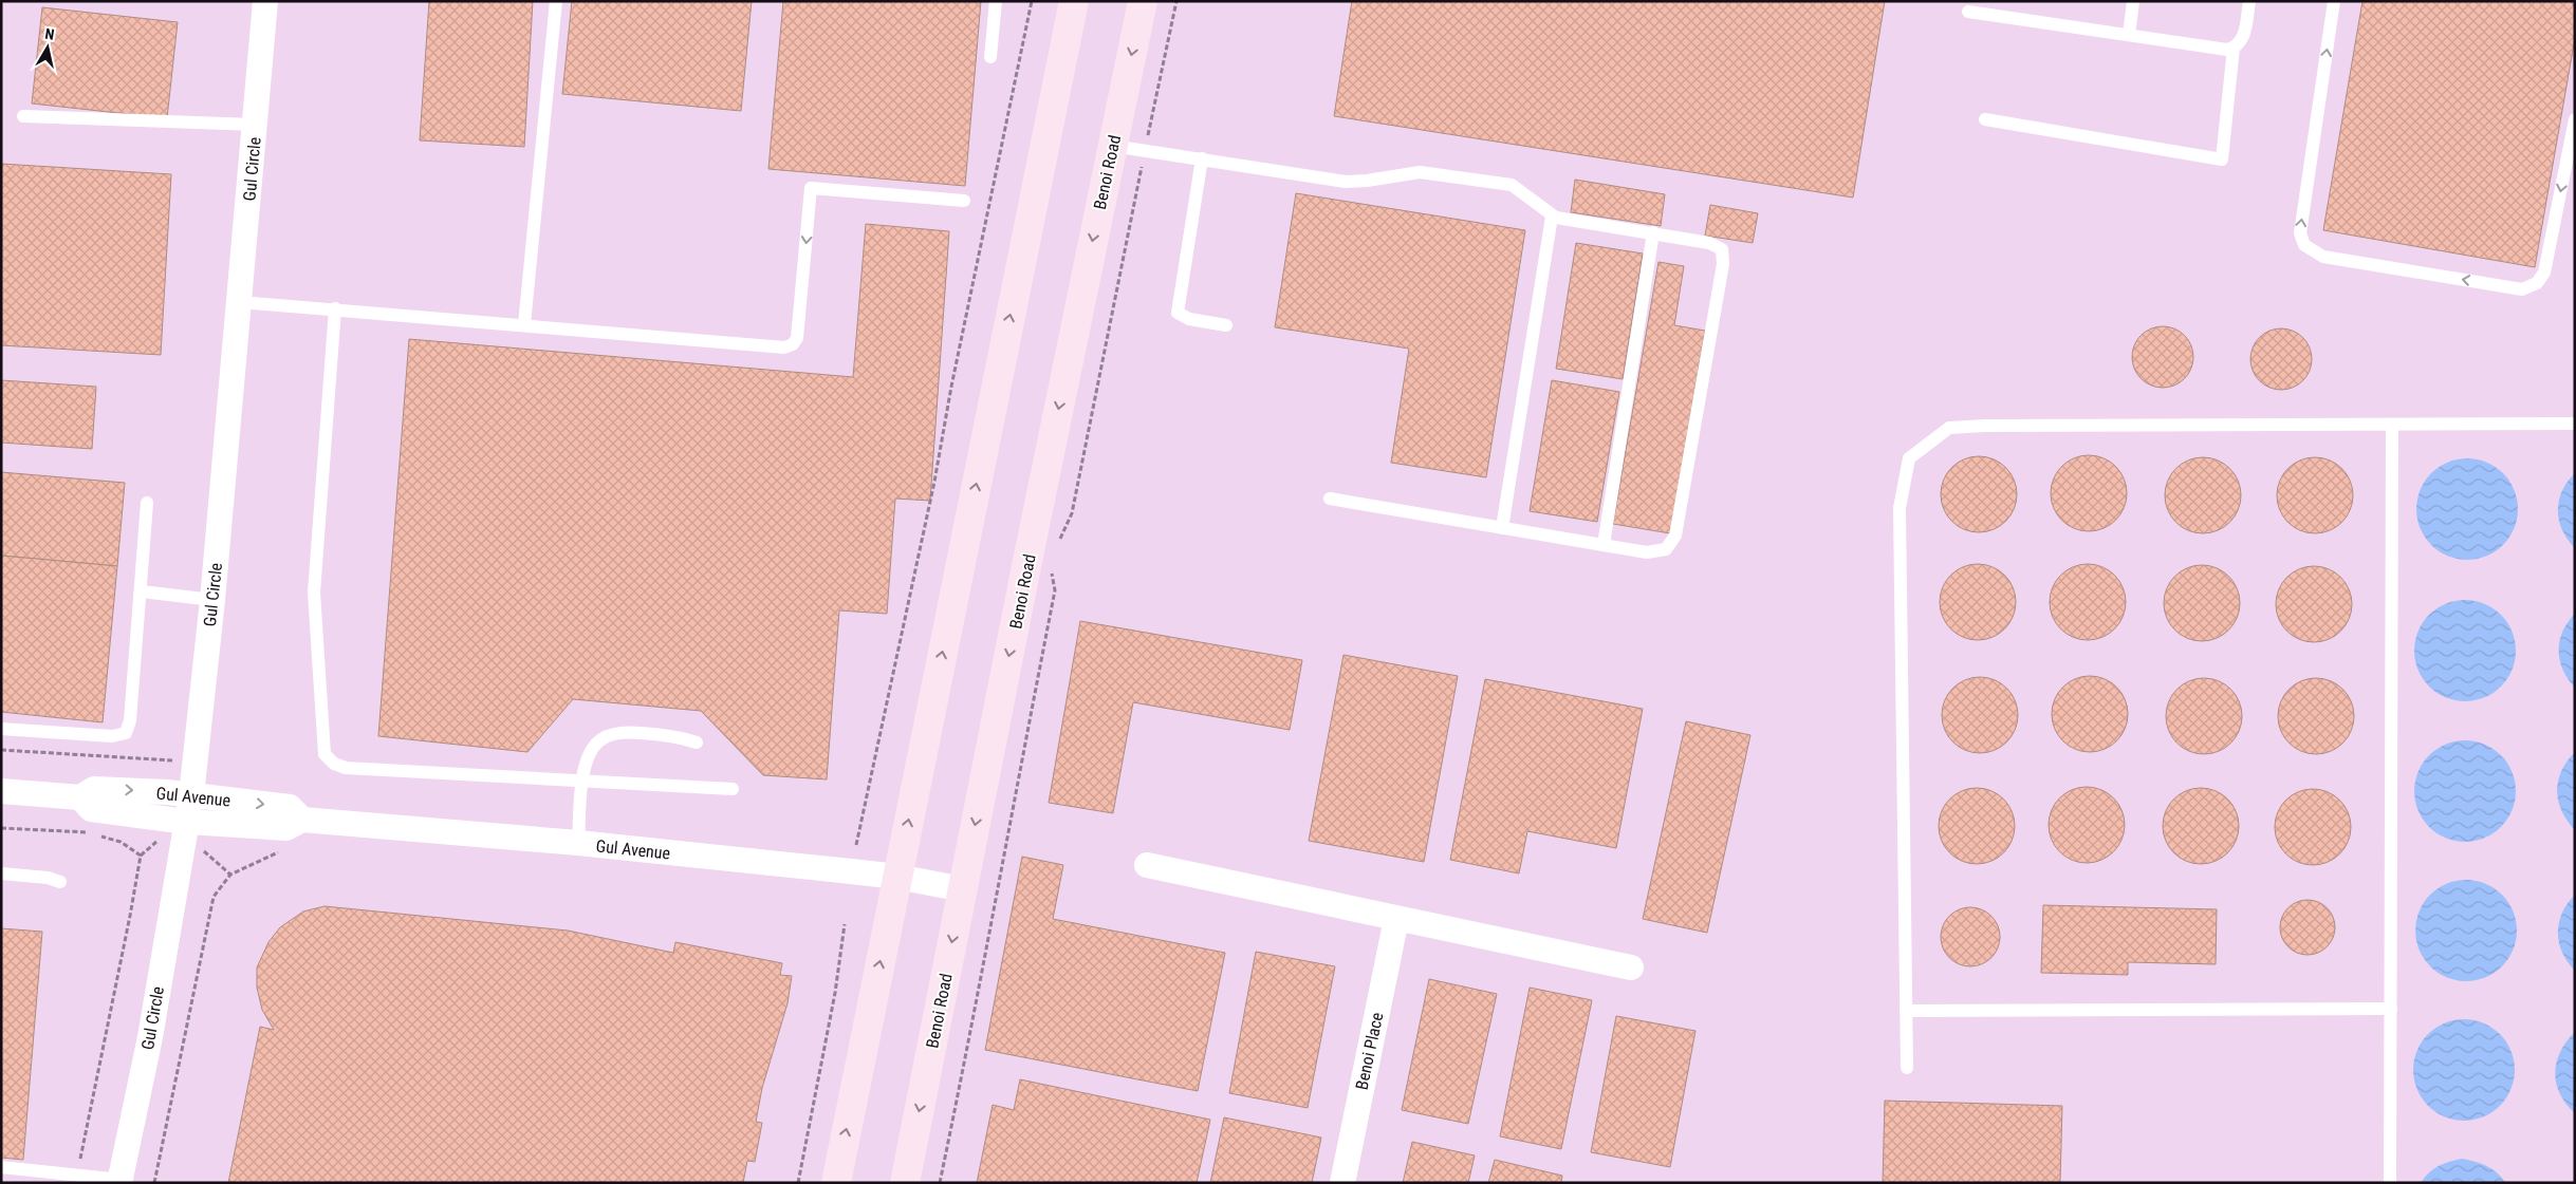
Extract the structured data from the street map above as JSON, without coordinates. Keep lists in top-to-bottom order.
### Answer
{
  "streets": {
    "main road": ["Benoi Road"],
    "street": ["Gul Circle", "Gul Avenue", "Benoi Place"]
  },
  "crossings": [
    ["Gul Circle", "Gul Avenue"],
    ["Benoi Road", "Gul Avenue"]
  ],
  "north": "top"
}
